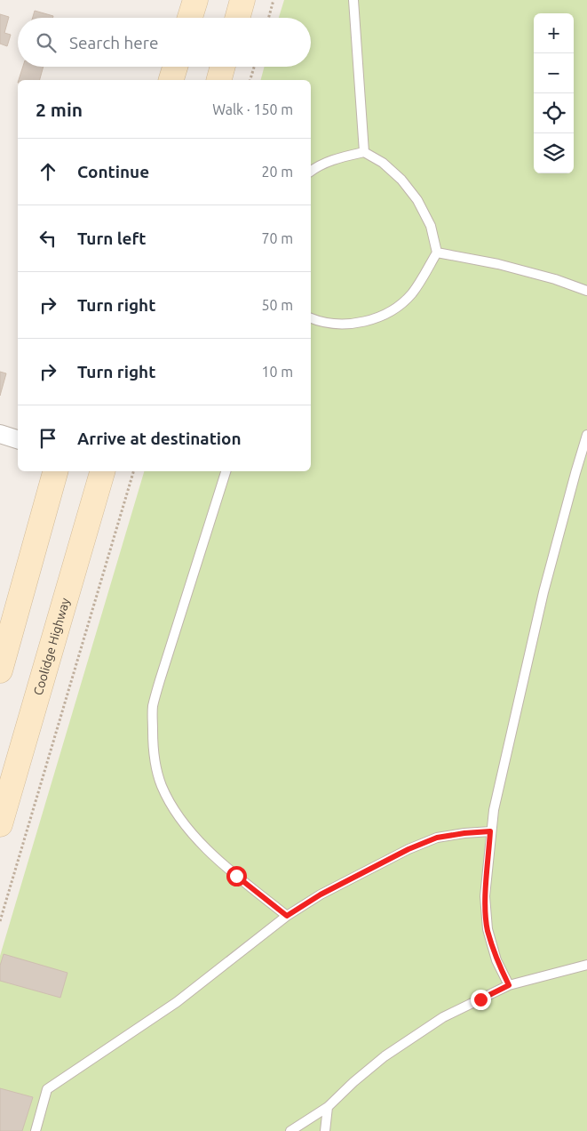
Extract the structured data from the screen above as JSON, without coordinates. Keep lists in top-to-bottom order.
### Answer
{
  "streets": {
    "main road": ["Coolidge Highway"]
  },
  "page": {
    "map_buttons": ["+", "−"],
    "search": "Search here",
    "heading": ["2 min", "Walk · 150 m"],
    "list": [
      ["Continue", "20 m"],
      ["Turn left", "70 m"],
      ["Turn right", "50 m"],
      ["Turn right", "10 m"],
      "Arrive at destination"
    ]
  }
}
